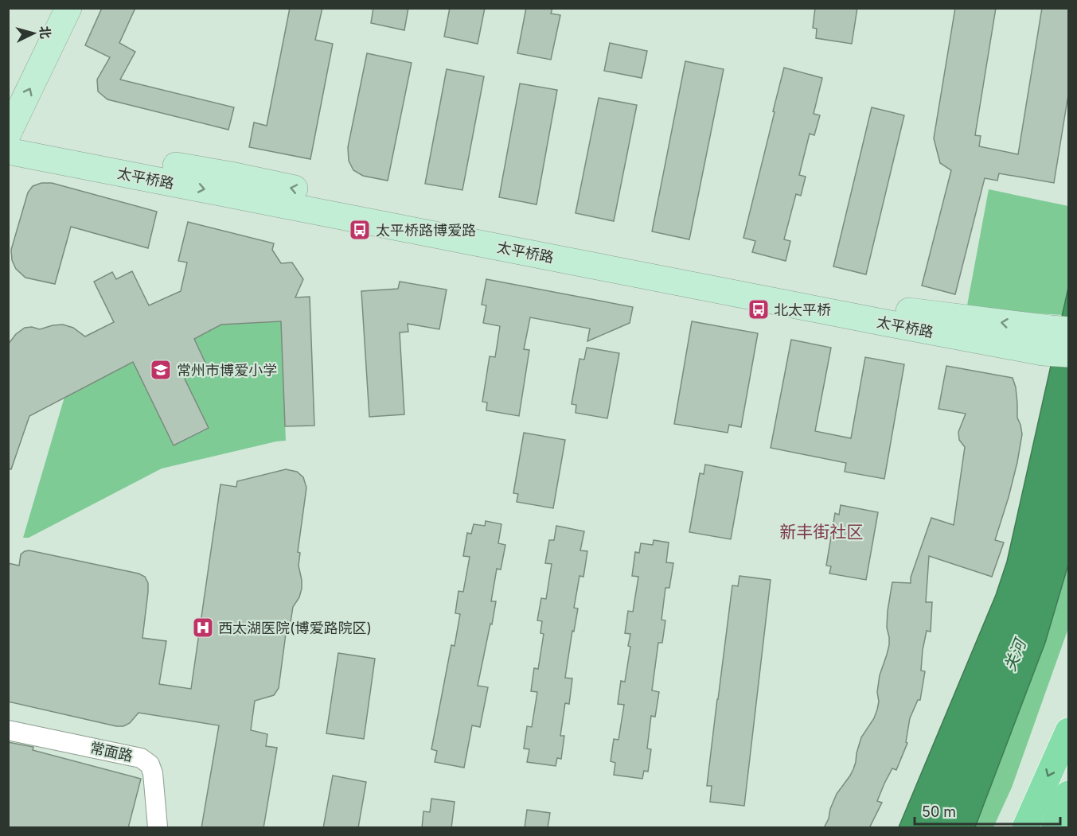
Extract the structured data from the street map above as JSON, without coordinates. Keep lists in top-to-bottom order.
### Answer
{
  "streets": {
    "main road": ["太平桥路"],
    "street": ["常面路"]
  },
  "districts": ["新丰街社区"],
  "water": ["关河"],
  "places": {
    "bus stop": ["太平桥路博爱路", "北太平桥"],
    "school or university": ["常州市博爱小学"],
    "hospital": ["西太湖医院(博爱路院区)"]
  },
  "scale_bar": "50 m",
  "north": "right"
}
